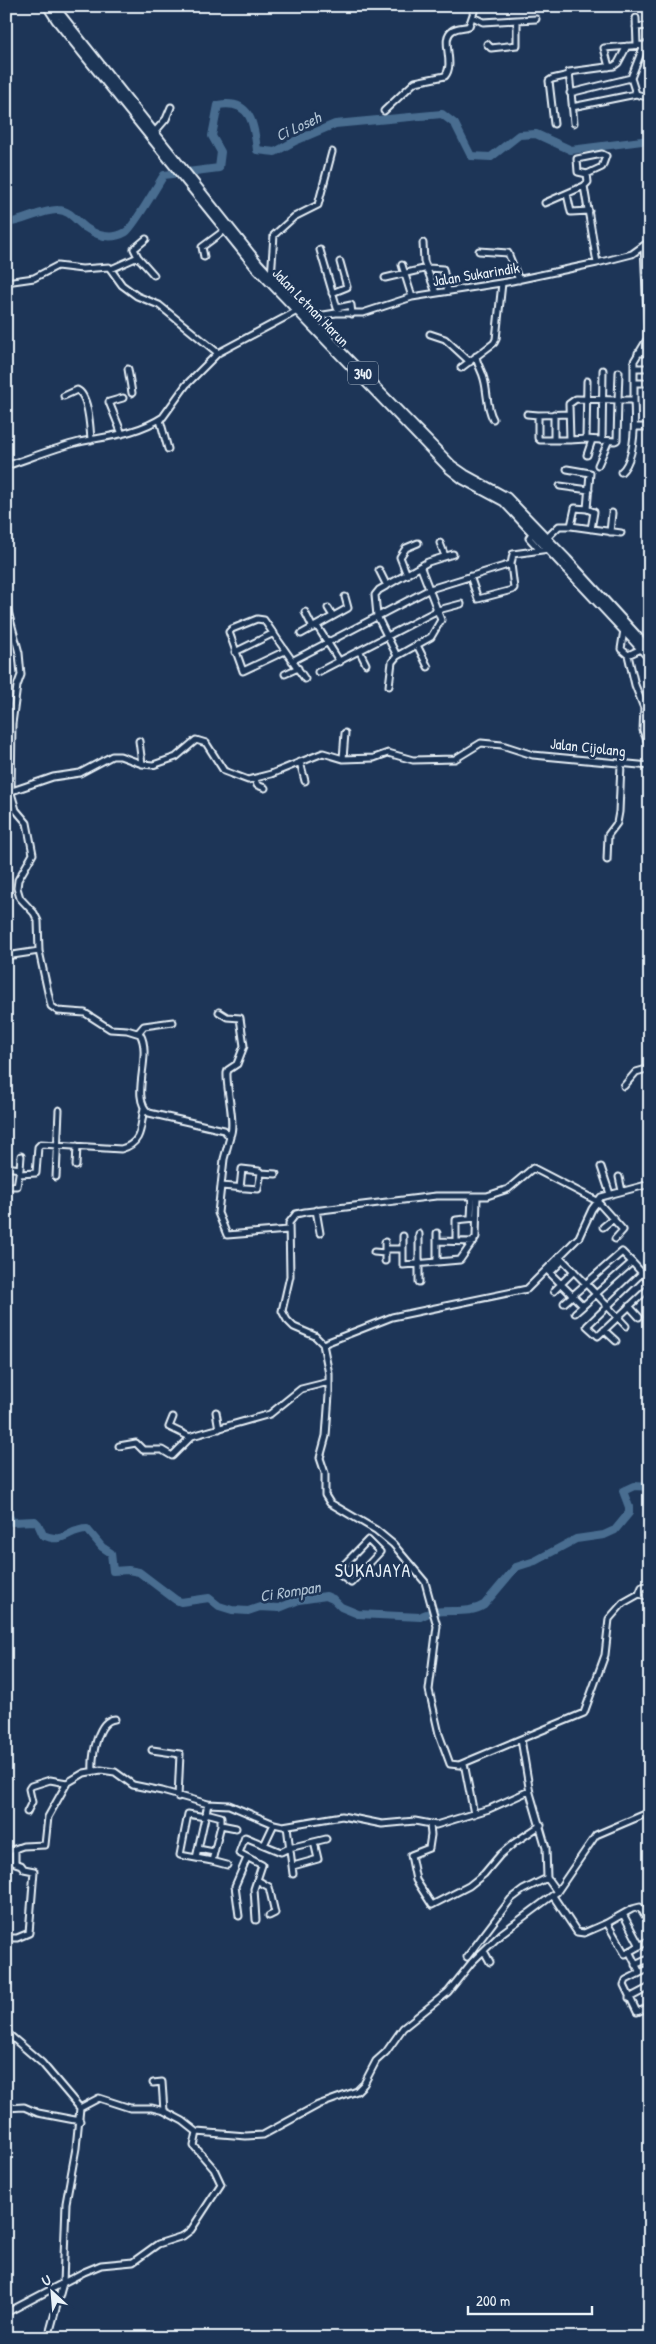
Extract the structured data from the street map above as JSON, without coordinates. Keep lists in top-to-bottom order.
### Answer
{
  "streets": {
    "main road": ["Jalan Letnan Harun", "340"],
    "street": ["Jalan Sukarindik", "Jalan Cijolang"]
  },
  "crossings": [
    ["Jalan Sukarindik", "Jalan Letnan Harun"]
  ],
  "districts": ["SUKAJAYA"],
  "water": ["Ci Loseh", "Ci Rompan"],
  "scale_bar": "200 m",
  "north": "top left"
}
